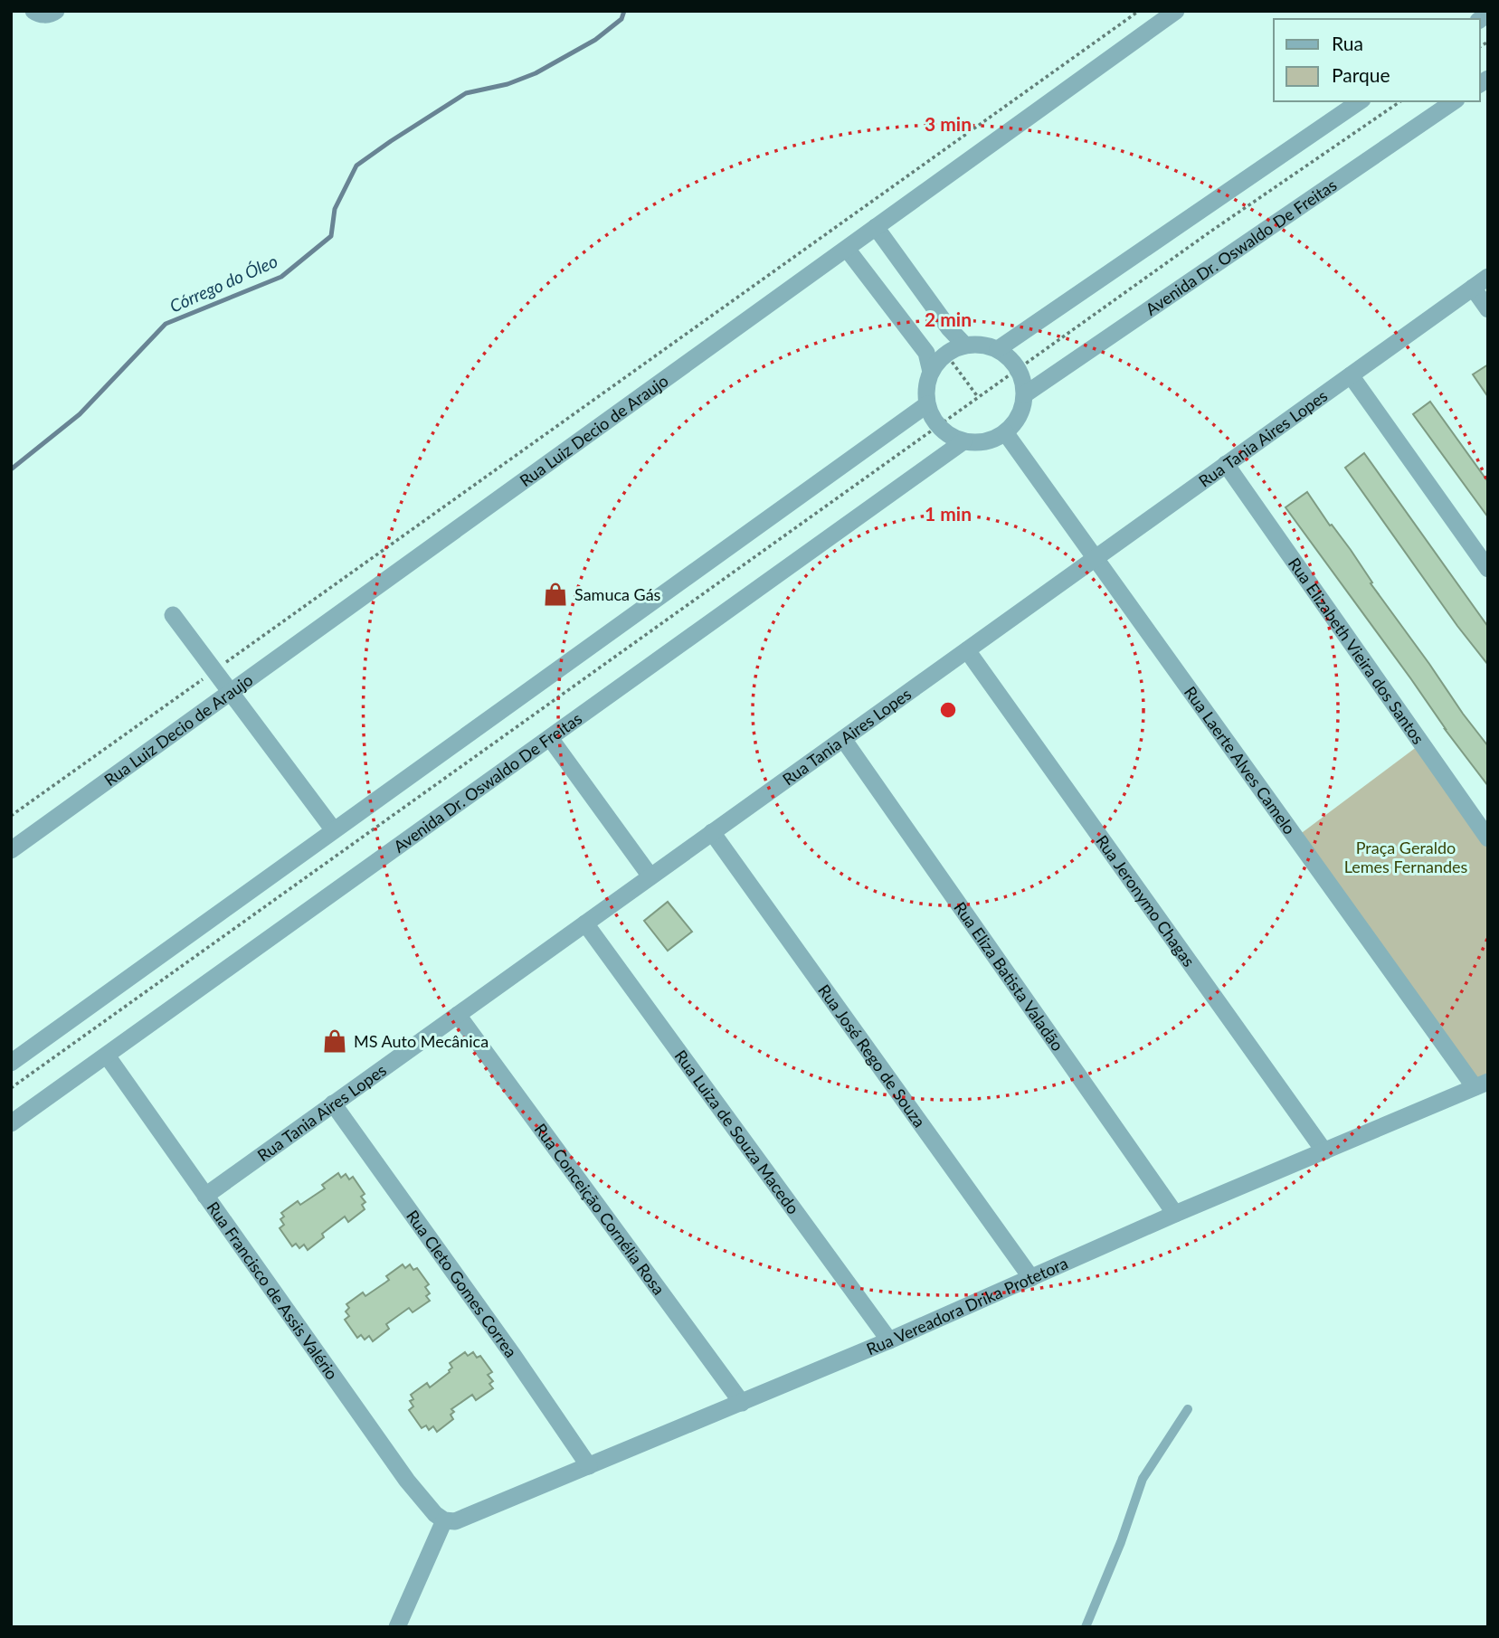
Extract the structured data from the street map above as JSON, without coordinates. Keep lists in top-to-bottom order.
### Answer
{
  "streets": {
    "street": [
      "Avenida Dr. Oswaldo De Freitas",
      "Rua Luiz Decio de Araujo",
      "Rua Tania Aires Lopes",
      "Rua Elizabeth Vieira dos Santos",
      "Rua Laerte Alves Camelo",
      "Rua Jeronymo Chagas",
      "Rua Eliza Batista Valadão",
      "Rua José Rego de Souza",
      "Rua Luiza de Souza Macedo",
      "Rua Conceição Cornélia Rosa",
      "Rua Cleto Gomes Correa",
      "Rua Francisco de Assis Valério",
      "Rua Vereadora Drika Protetora"
    ]
  },
  "crossings": [
    ["Avenida Dr. Oswaldo De Freitas", "Rua Francisco de Assis Valério"],
    ["Rua Tania Aires Lopes", "Rua Elizabeth Vieira dos Santos"],
    ["Rua Tania Aires Lopes", "Rua Laerte Alves Camelo"],
    ["Rua Tania Aires Lopes", "Rua Jeronymo Chagas"],
    ["Rua Tania Aires Lopes", "Rua Eliza Batista Valadão"],
    ["Rua Tania Aires Lopes", "Rua José Rego de Souza"],
    ["Rua Tania Aires Lopes", "Rua Luiza de Souza Macedo"],
    ["Rua Tania Aires Lopes", "Rua Conceição Cornélia Rosa"],
    ["Rua Tania Aires Lopes", "Rua Cleto Gomes Correa"],
    ["Rua Tania Aires Lopes", "Rua Francisco de Assis Valério"],
    ["Rua Laerte Alves Camelo", "Rua Vereadora Drika Protetora"],
    ["Rua Jeronymo Chagas", "Rua Vereadora Drika Protetora"],
    ["Rua Eliza Batista Valadão", "Rua Vereadora Drika Protetora"],
    ["Rua José Rego de Souza", "Rua Vereadora Drika Protetora"],
    ["Rua Luiza de Souza Macedo", "Rua Vereadora Drika Protetora"],
    ["Rua Conceição Cornélia Rosa", "Rua Vereadora Drika Protetora"],
    ["Rua Cleto Gomes Correa", "Rua Vereadora Drika Protetora"],
    ["Rua Francisco de Assis Valério", "Rua Vereadora Drika Protetora"]
  ],
  "water": ["Córrego do Óleo"],
  "parks": ["Praça Geraldo Lemes Fernandes"],
  "places": {
    "shop": ["Samuca Gás", "MS Auto Mecânica"]
  },
  "legend": ["Rua", "Parque"],
  "rings": ["3 min", "2 min", "1 min"]
}
